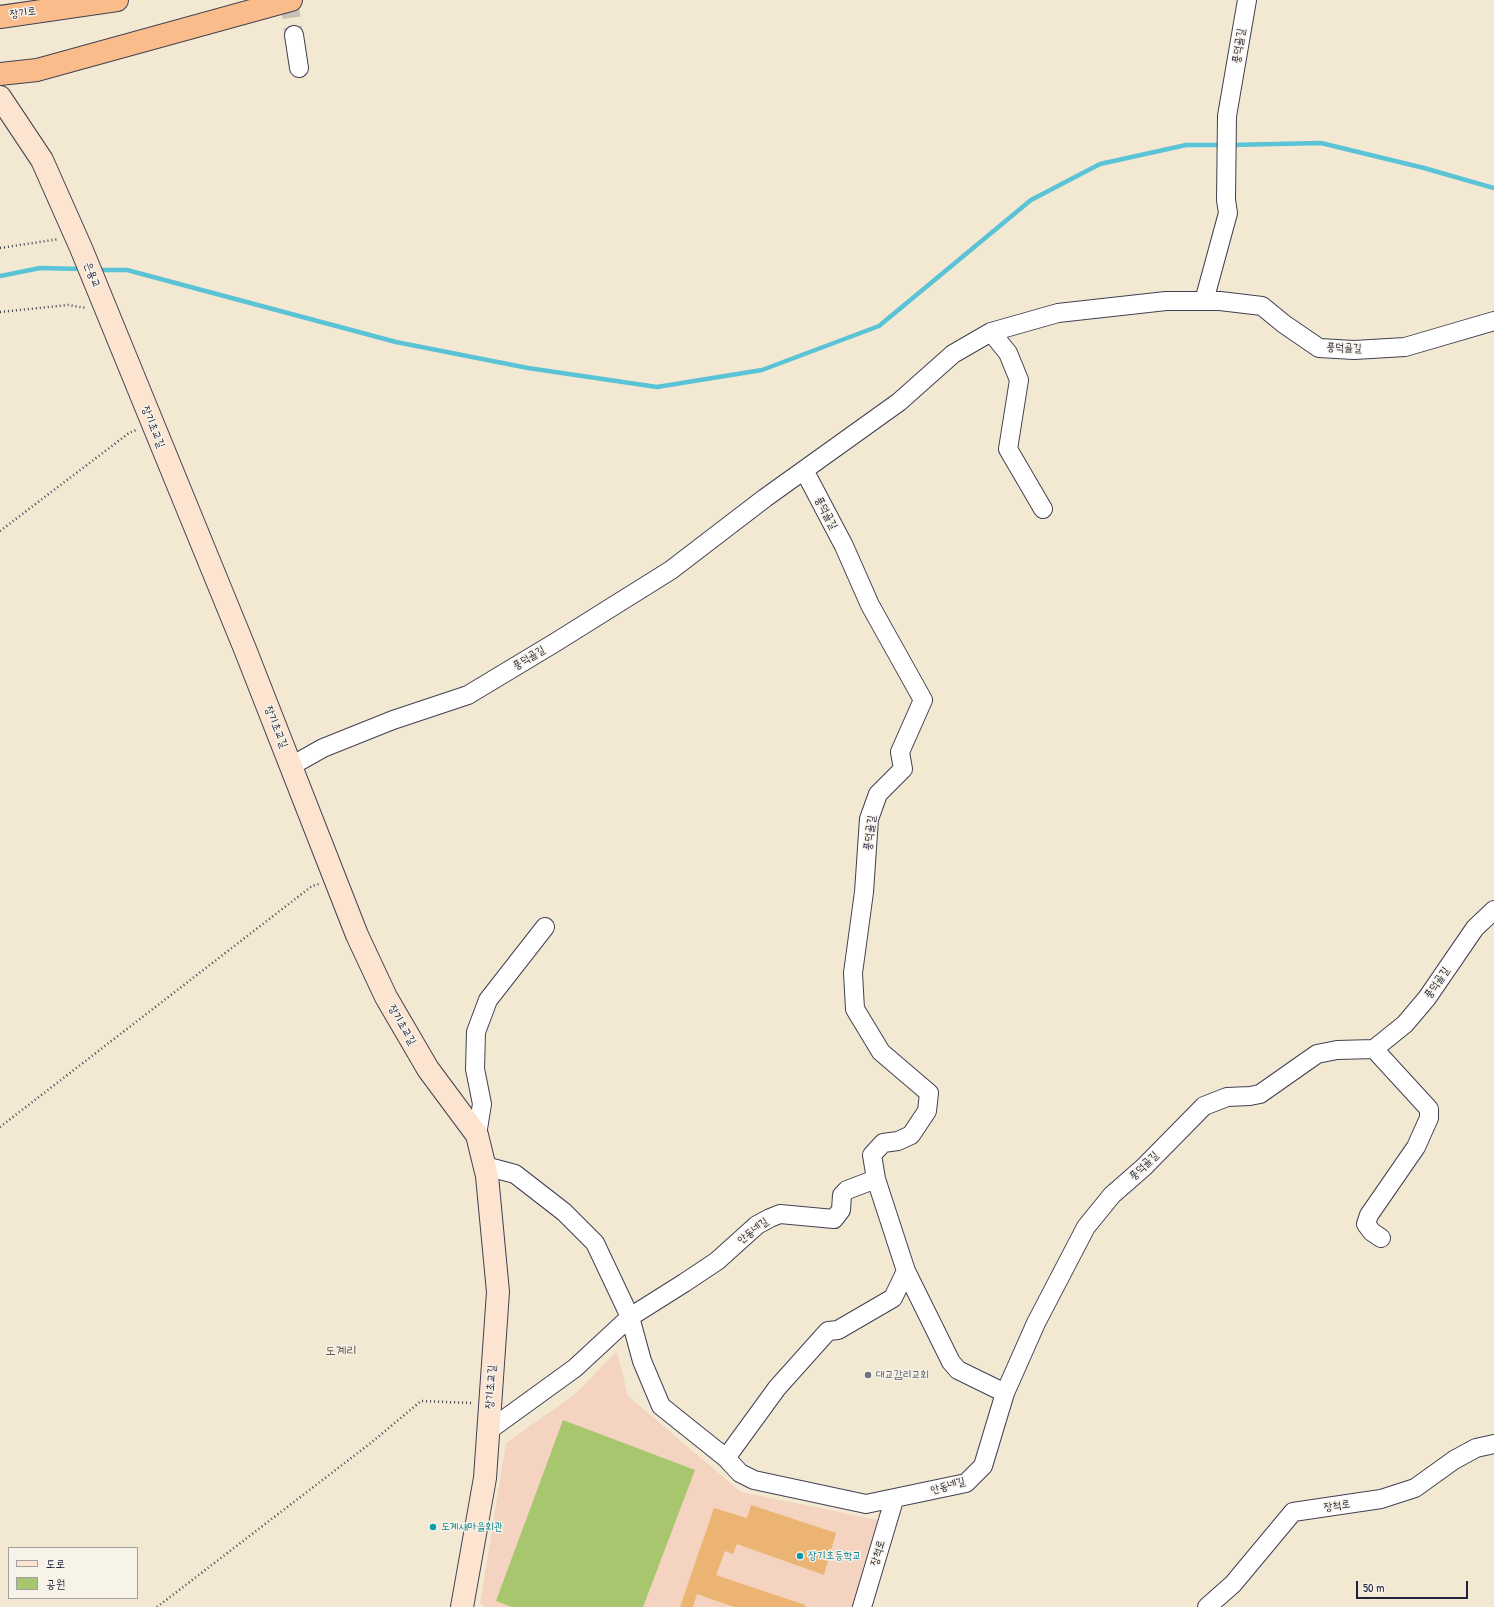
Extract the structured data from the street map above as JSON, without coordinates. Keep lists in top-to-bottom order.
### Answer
{
  "streets": {
    "highway": ["장기로"],
    "main road": ["은용교", "장기초교길"],
    "street": ["풍덕골길", "안동네길", "장척로"]
  },
  "crossings": [
    ["풍덕골길", "장기초교길"],
    ["풍덕골길", "안동네길"],
    ["은용교", "장기초교길"],
    ["장기초교길", "안동네길"],
    ["안동네길", "장척로"]
  ],
  "districts": ["도계리"],
  "places": ["대교감리교회", "도계새마을회관", "장기초등학교"],
  "legend": ["도로", "공원"],
  "scale_bar": "50 m"
}
